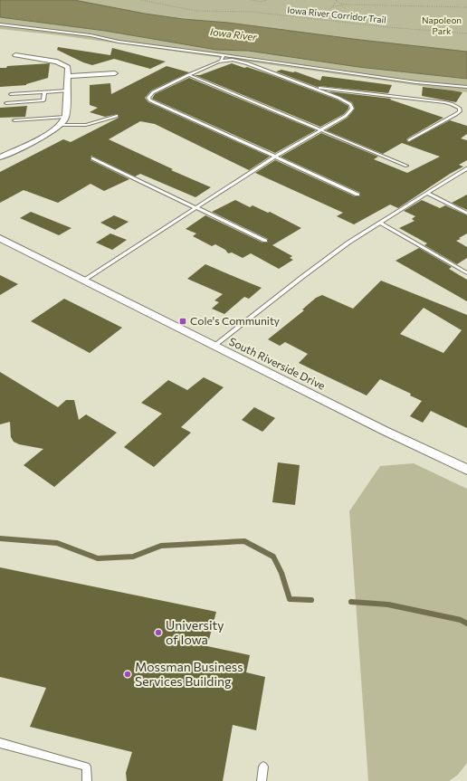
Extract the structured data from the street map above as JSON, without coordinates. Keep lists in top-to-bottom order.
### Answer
{
  "streets": {
    "street": ["South Riverside Drive"],
    "path": ["Iowa River Corridor Trail"]
  },
  "water": ["Iowa River"],
  "parks": ["Napoleon Park"],
  "places": {
    "transit": ["Cole's Community"],
    "other": ["University of Iowa", "Mossman Business Services Building"]
  }
}
